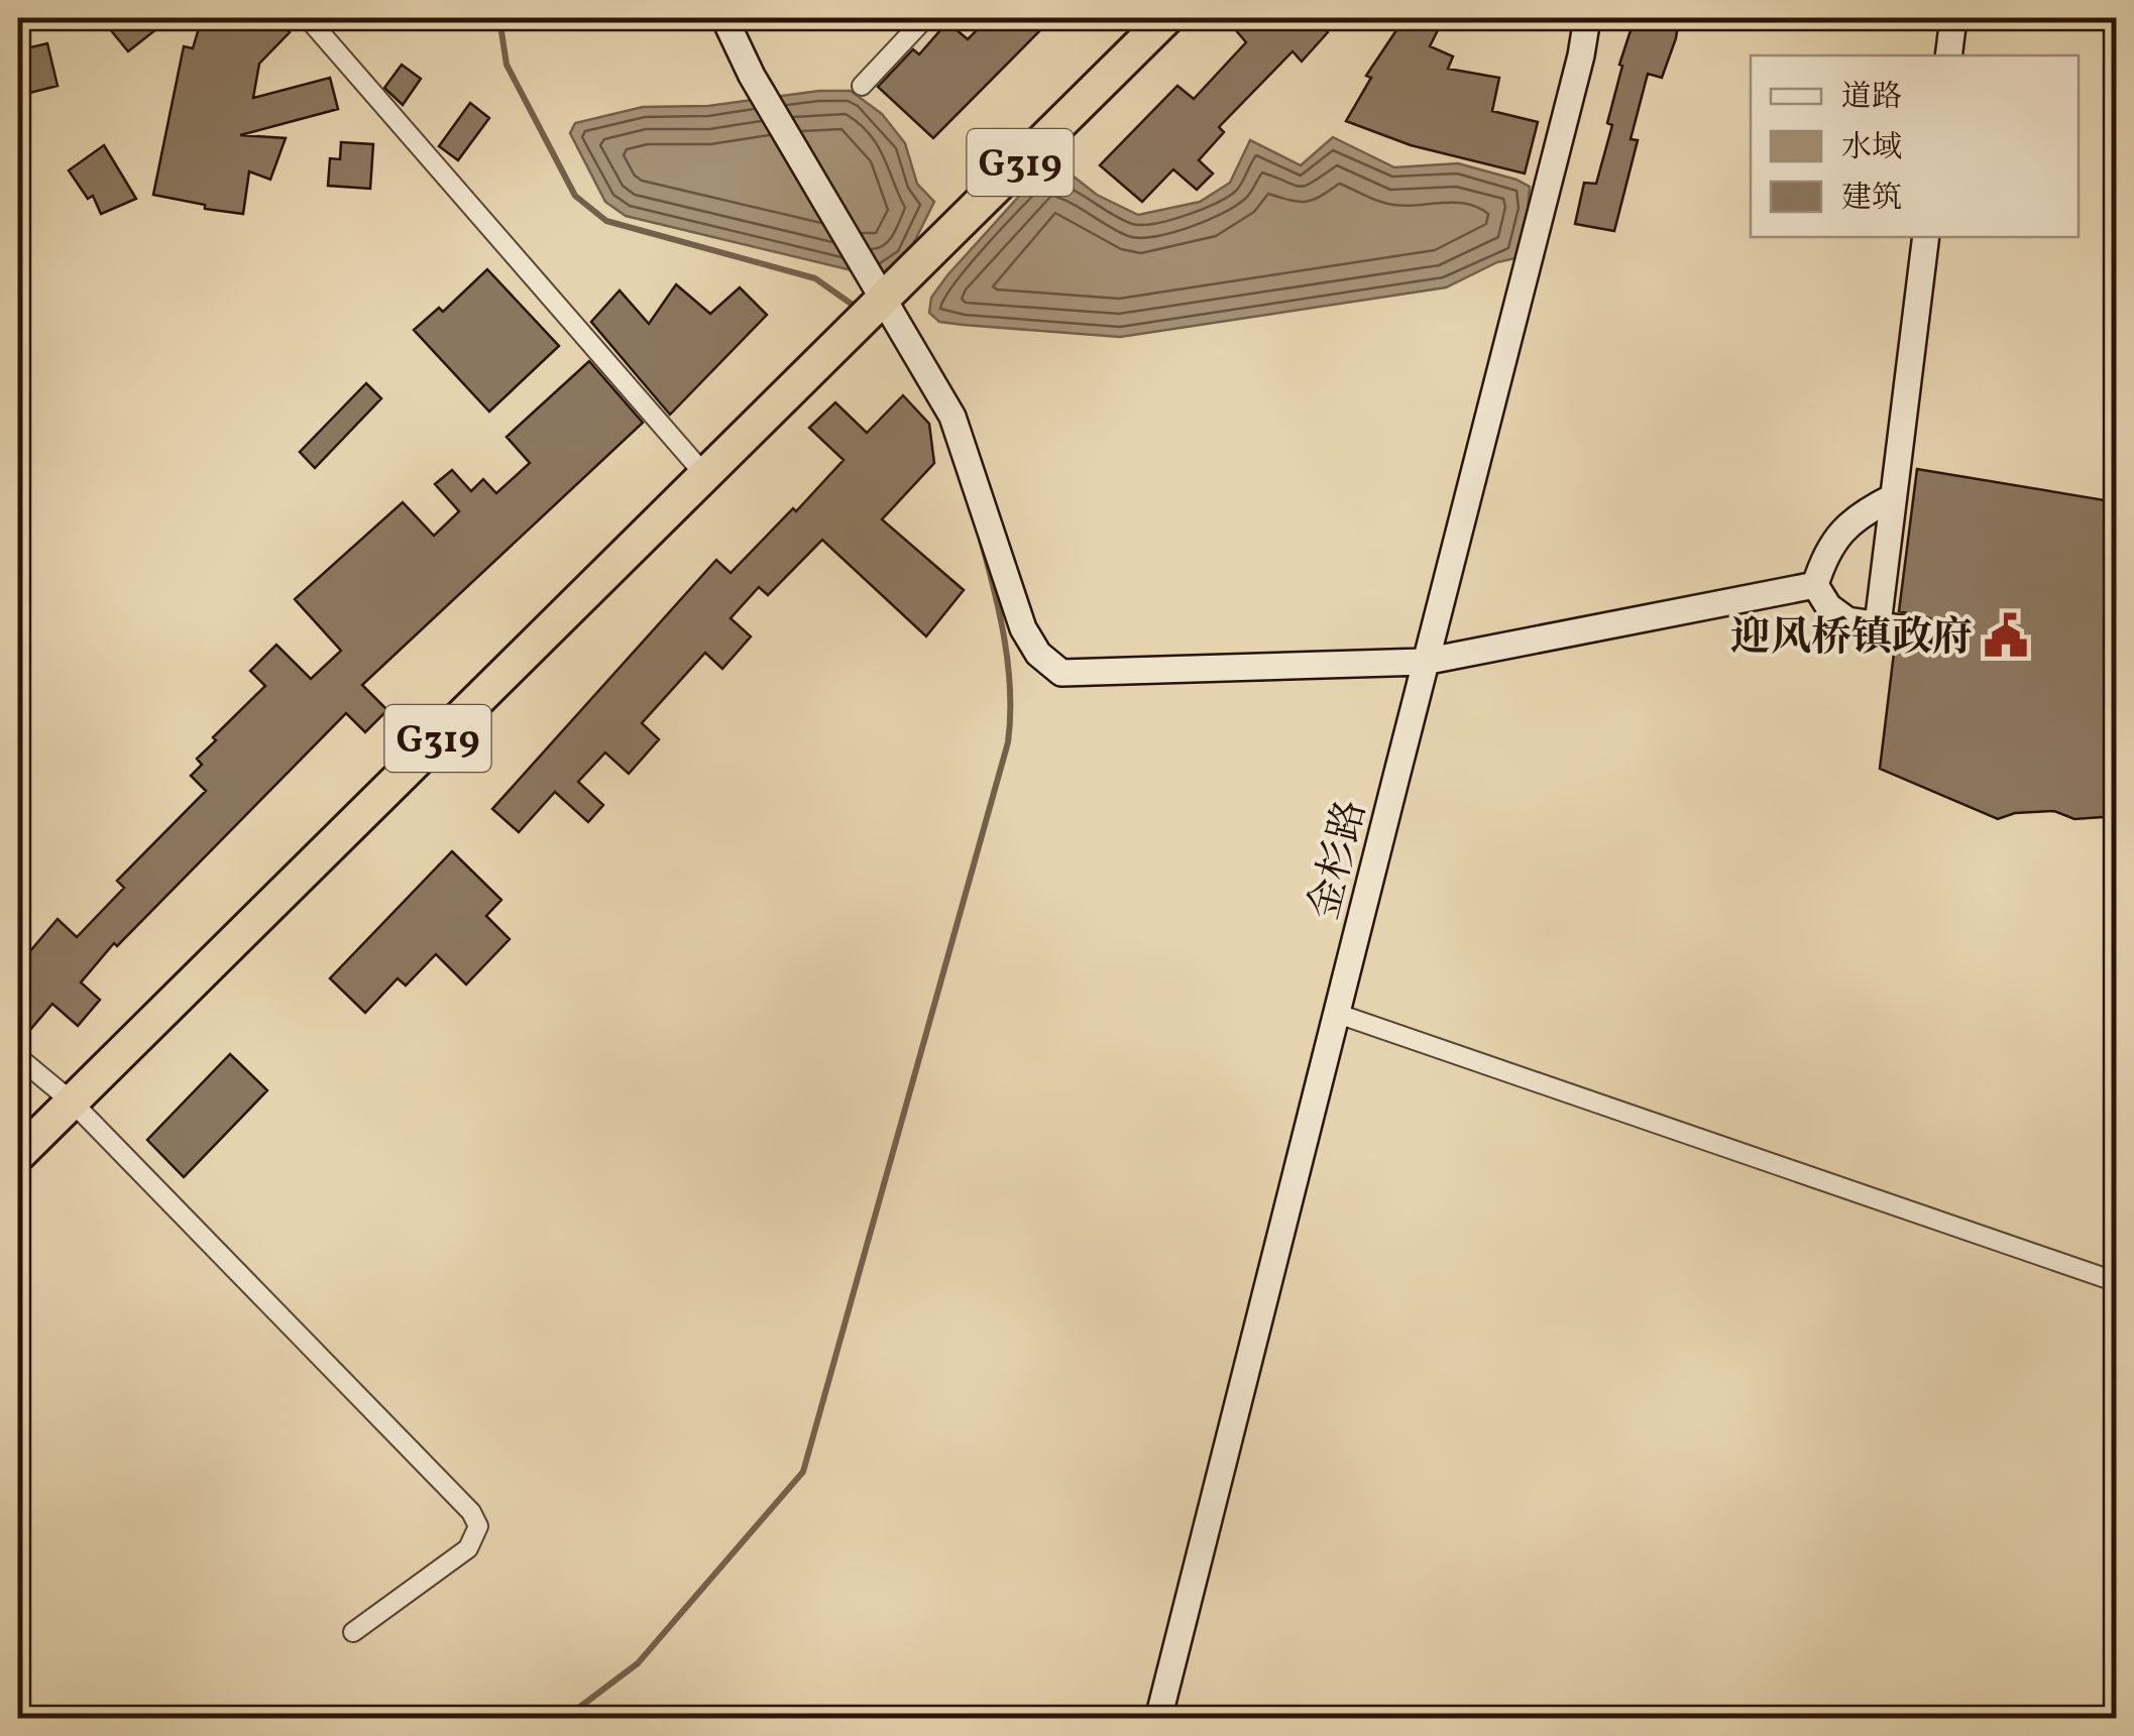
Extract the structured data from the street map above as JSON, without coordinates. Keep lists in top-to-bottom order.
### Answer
{
  "streets": {
    "highway": ["G319"],
    "street": ["金杉路"]
  },
  "places": {
    "public building": ["迎风桥镇政府"]
  },
  "legend": ["道路", "水域", "建筑"]
}
